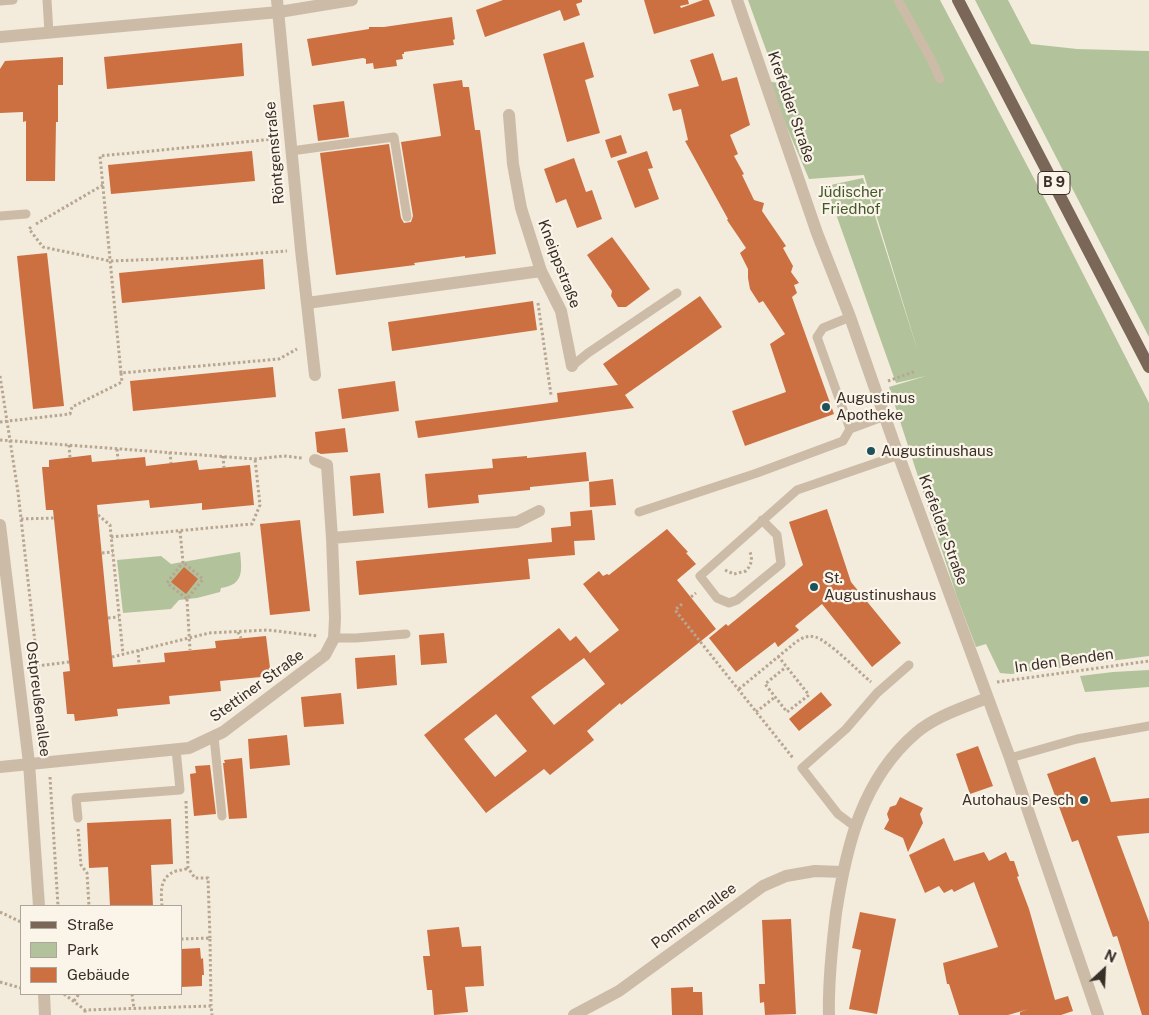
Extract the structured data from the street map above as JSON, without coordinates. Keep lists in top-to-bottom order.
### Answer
{
  "streets": {
    "main road": ["B 9"],
    "street": [
      "Krefelder Straße",
      "Röntgenstraße",
      "Kneippstraße",
      "Stettiner Straße",
      "Ostpreußenallee",
      "Pommernallee"
    ],
    "path": ["In den Benden"]
  },
  "crossings": [
    ["Krefelder Straße", "In den Benden"],
    ["Stettiner Straße", "Ostpreußenallee"]
  ],
  "parks": ["Jüdischer Friedhof"],
  "places": [
    "Augustinus Apotheke",
    "Augustinushaus",
    "St. Augustinushaus",
    "Autohaus Pesch"
  ],
  "legend": ["Straße", "Park", "Gebäude"],
  "north": "top right"
}
